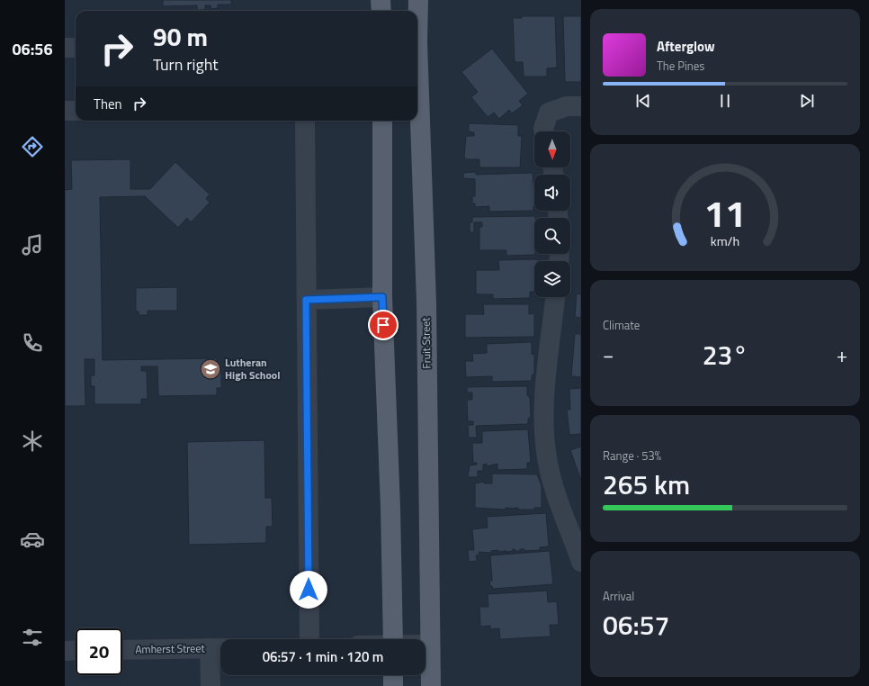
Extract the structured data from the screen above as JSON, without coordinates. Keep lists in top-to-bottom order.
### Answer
{
  "streets": {
    "main road": ["Fruit Street"],
    "street": ["Amherst Street"]
  },
  "places": {
    "school or university": ["Lutheran High School"]
  },
  "north": "bottom",
  "page": {
    "tabs": "06:56",
    "turn": ["90 m", "Turn right"],
    "song": ["Afterglow", "The Pines"],
    "then": "Then",
    "tile": [
      "Climate",
      ["Range · 53%", "265 km"],
      ["Arrival", "06:57"]
    ],
    "heat": ["−", "23°", "+"],
    "limit": "20",
    "trip": "06:57 · 1 min · 120 m",
    "gauge": ["11", "km/h"]
  }
}
